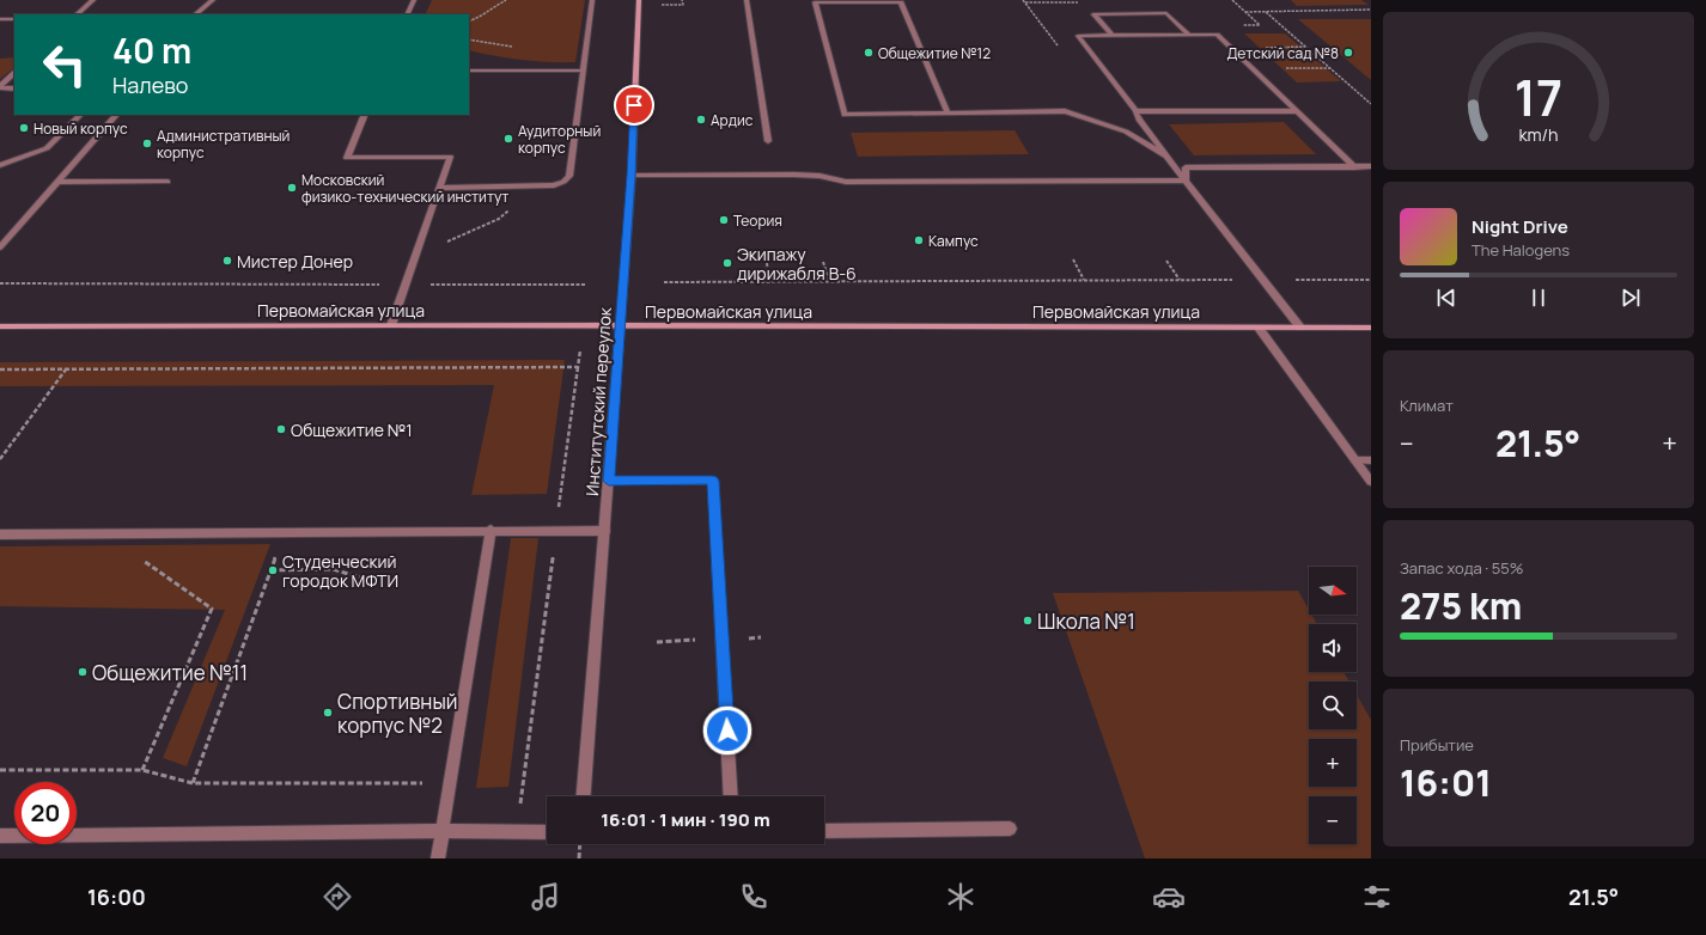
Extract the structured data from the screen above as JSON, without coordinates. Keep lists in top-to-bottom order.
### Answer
{
  "streets": {
    "main road": ["Первомайская улица", "Институтский переулок"]
  },
  "crossings": [
    ["Первомайская улица", "Институтский переулок"]
  ],
  "places": [
    "Общежитие №12",
    "Детский сад №8",
    "Ардис",
    "Новый корпус",
    "Аудиторный корпус",
    "Административный корпус",
    "Московский физико-технический институт",
    "Теория",
    "Кампус",
    "Мистер Донер",
    "Экипажу дирижабля В-6",
    "Общежитие №1",
    "Студенческий городок МФТИ",
    "Школа №1",
    "Общежитие №11",
    "Спортивный корпус №2"
  ],
  "north": "right",
  "page": {
    "turn": ["40 m", "Налево"],
    "song": ["Night Drive", "The Halogens"],
    "tile": [
      "Климат",
      ["Запас хода · 55%", "275 km"],
      ["Прибытие", "16:01"]
    ],
    "heat": ["−", "21.5°", "+"],
    "map_buttons": ["+", "−"],
    "limit": "20",
    "trip": "16:01 · 1 мин · 190 m",
    "tabs": ["16:00", "21.5°"],
    "gauge": ["17", "km/h"]
  }
}
